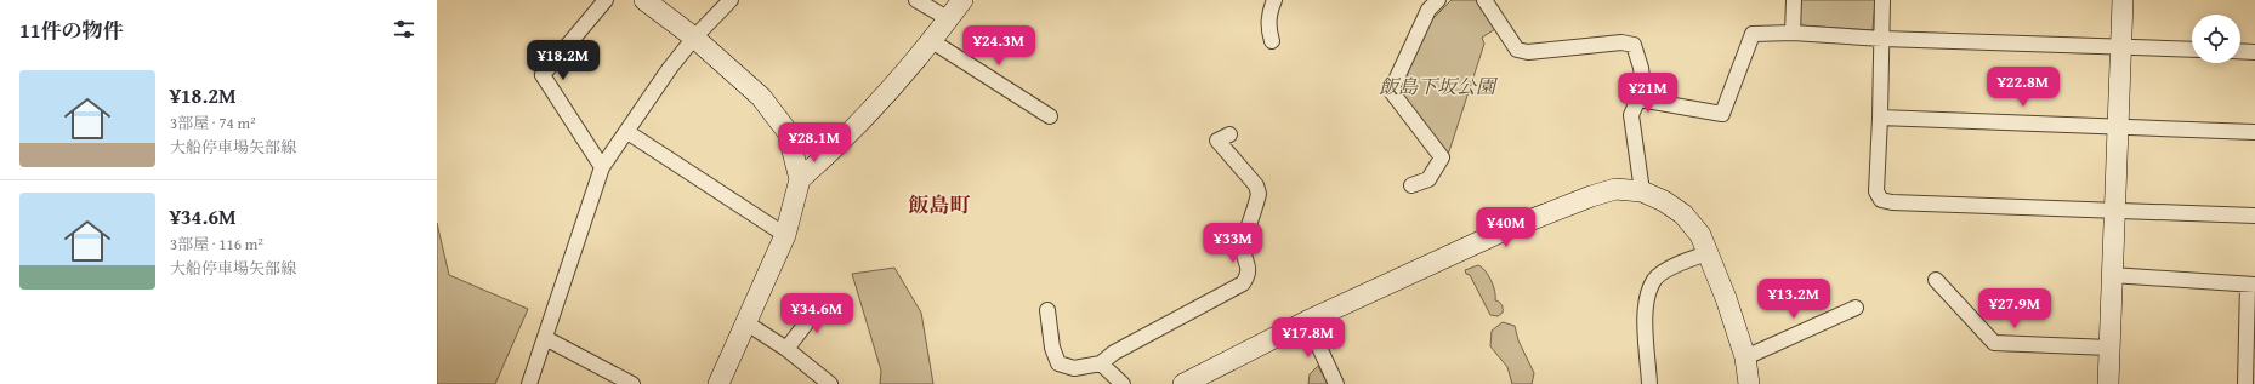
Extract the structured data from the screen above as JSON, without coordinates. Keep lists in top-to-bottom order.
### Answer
{
  "districts": ["飯島町"],
  "parks": ["飯島下坂公園"],
  "page": {
    "heading": "11件の物件",
    "price": [
      "¥24.3M",
      "¥18.2M",
      "¥22.8M",
      "¥21M",
      "¥28.1M",
      "¥40M",
      "¥33M",
      "¥13.2M",
      "¥27.9M",
      "¥34.6M",
      "¥17.8M"
    ],
    "list": [
      {
        "name": "¥18.2M",
        "note": "3部屋 · 74 m² · 大船停車場矢部線"
      },
      {
        "name": "¥34.6M",
        "note": "3部屋 · 116 m² · 大船停車場矢部線"
      }
    ]
  }
}
